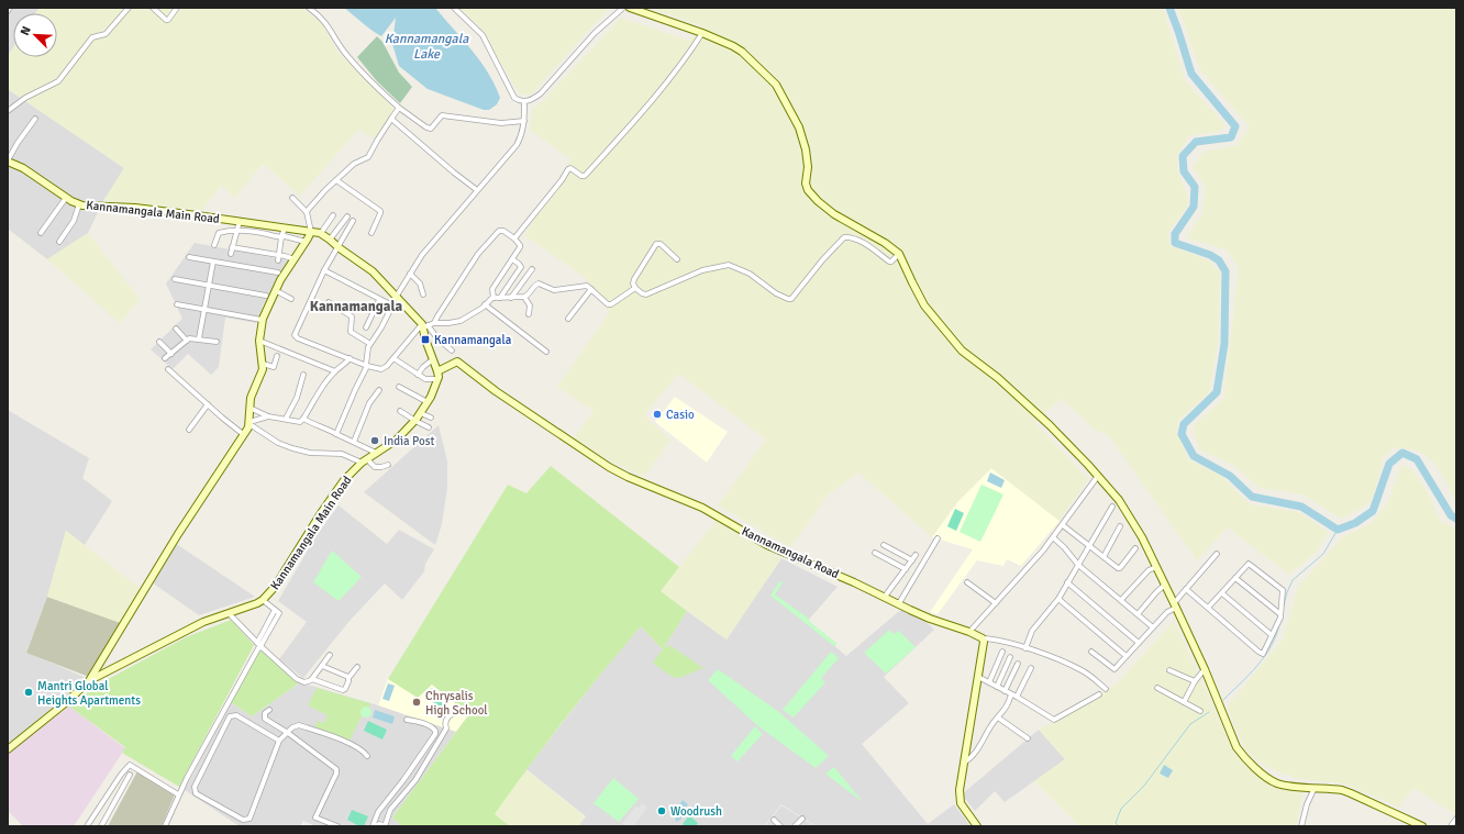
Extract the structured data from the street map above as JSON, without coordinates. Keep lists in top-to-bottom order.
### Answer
{
  "streets": {
    "street": ["Kannamangala Main Road", "Kannamangala Road"]
  },
  "crossings": [
    ["Kannamangala Main Road", "Kannamangala Road"]
  ],
  "districts": ["Kannamangala"],
  "water": ["Kannamangala Lake"],
  "places": {
    "transit": ["Kannamangala"],
    "other": [
      "Casio",
      "India Post",
      "Mantri Global Heights Apartments",
      "Chrysalis High School",
      "Woodrush"
    ]
  },
  "north": "top left"
}
